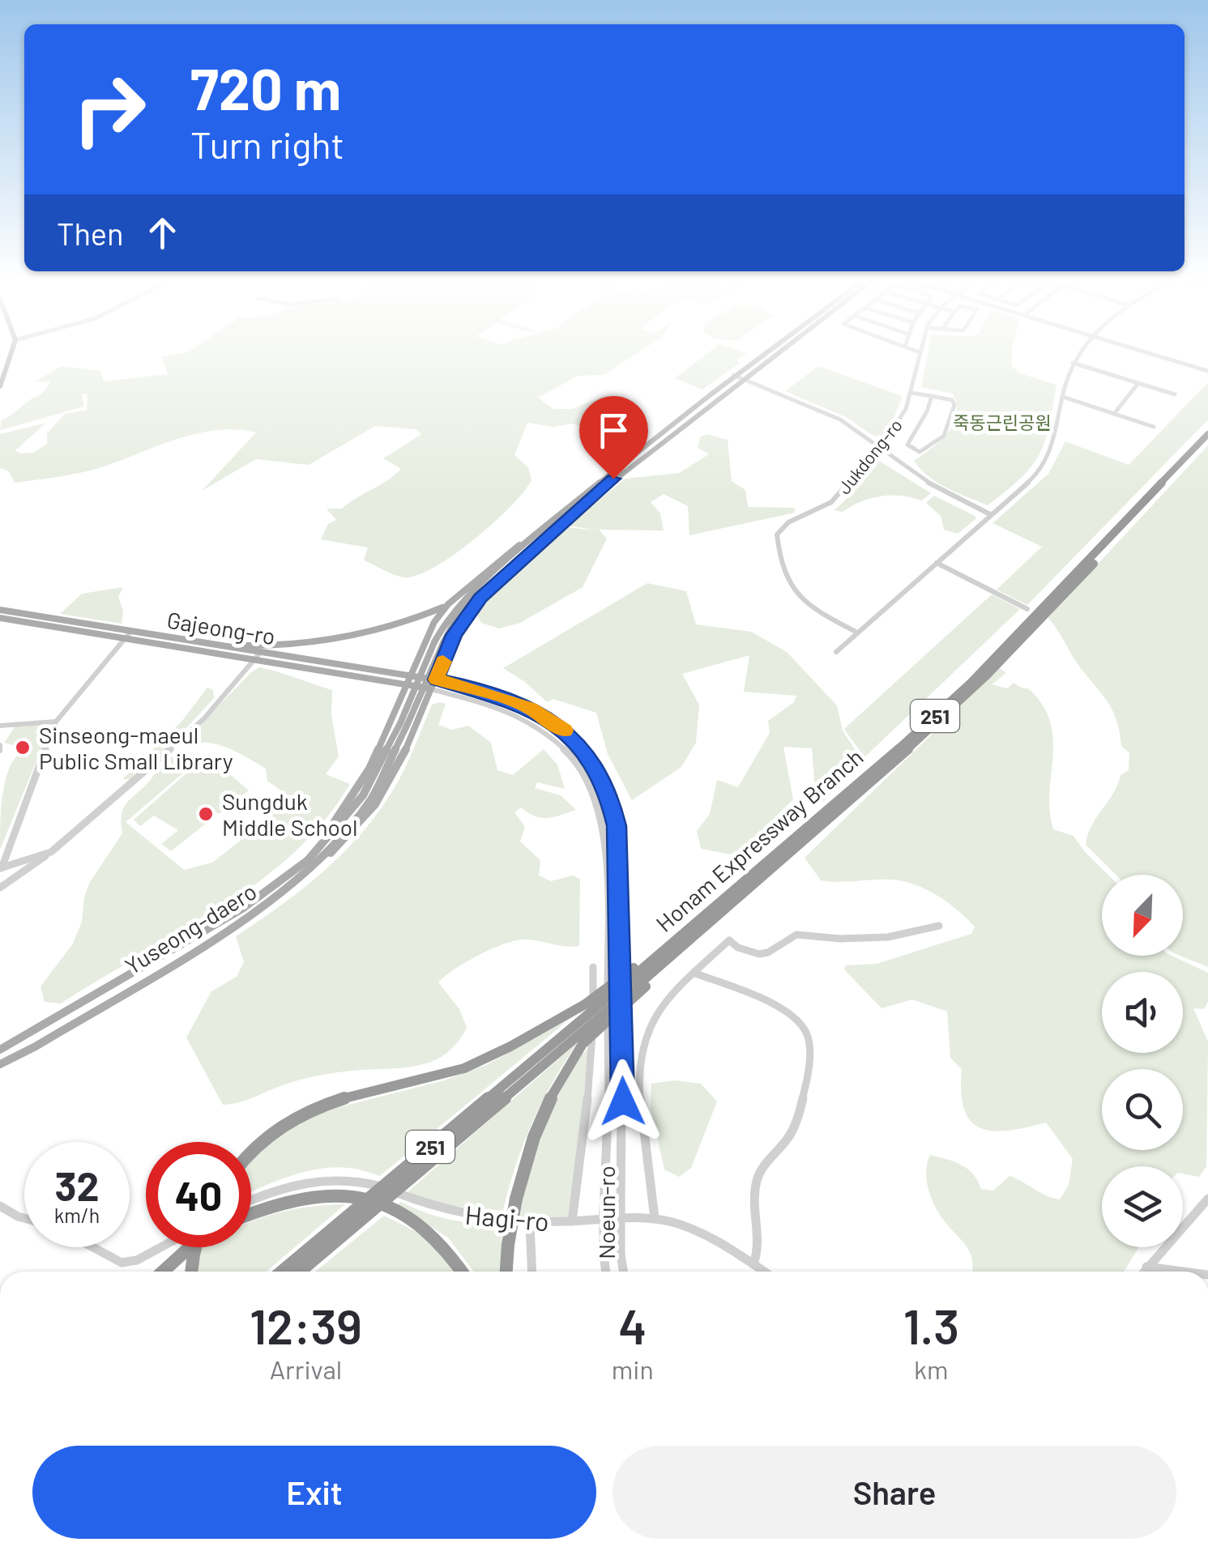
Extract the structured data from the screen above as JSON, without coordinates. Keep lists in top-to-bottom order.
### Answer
{
  "streets": {
    "highway": ["251", "Honam Expressway Branch"],
    "main road": ["Gajeong-ro", "Yuseong-daero", "Noeun-ro"],
    "street": ["Jukdong-ro", "Hagi-ro"]
  },
  "crossings": [
    ["Gajeong-ro", "Noeun-ro"]
  ],
  "parks": ["죽동근린공원"],
  "places": ["Sinseong-maeul Public Small Library", "Sungduk Middle School"],
  "north": "bottom left",
  "page": {
    "turn": ["720 m", "Turn right"],
    "then": "Then",
    "speed": "32 km/h",
    "limit": "40",
    "eta": [
      "12:39",
      "Arrival",
      "4",
      "min",
      "1.3",
      "km"
    ],
    "buttons": ["Exit", "Share"]
  }
}
